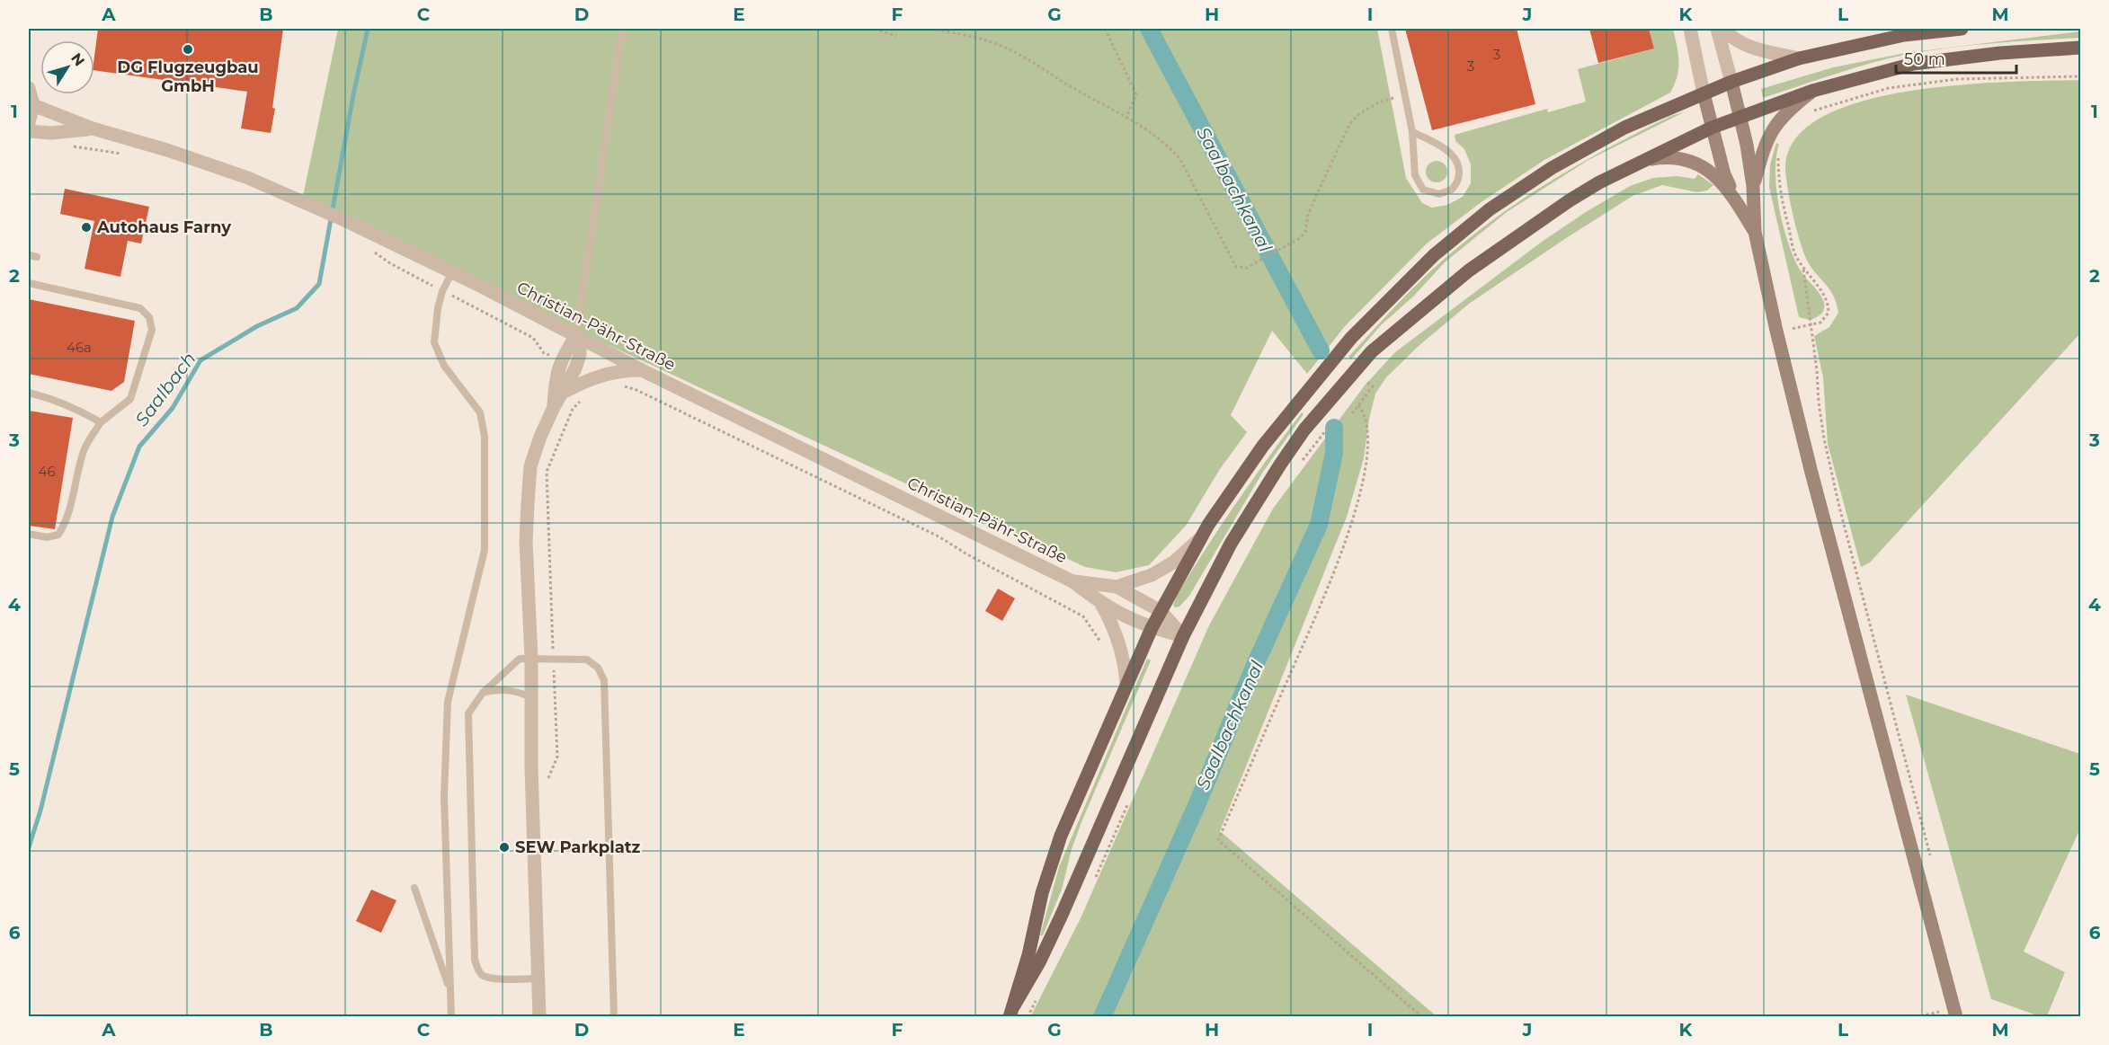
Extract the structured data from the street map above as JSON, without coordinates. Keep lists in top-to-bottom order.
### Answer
{
  "streets": {
    "street": ["Christian-Pähr-Straße"]
  },
  "water": ["Saalbachkanal", "Saalbach"],
  "places": ["DG Flugzeugbau GmbH", "Autohaus Farny", "SEW Parkplatz"],
  "house_numbers": [
    "3",
    "3",
    "46a",
    "46"
  ],
  "scale_bar": "50 m",
  "north": "top right",
  "grid": {
    "columns": [
      "A",
      "B",
      "C",
      "D",
      "E",
      "F",
      "G",
      "H",
      "I",
      "J",
      "K",
      "L",
      "M"
    ],
    "rows": [
      "1",
      "2",
      "3",
      "4",
      "5",
      "6"
    ]
  }
}
